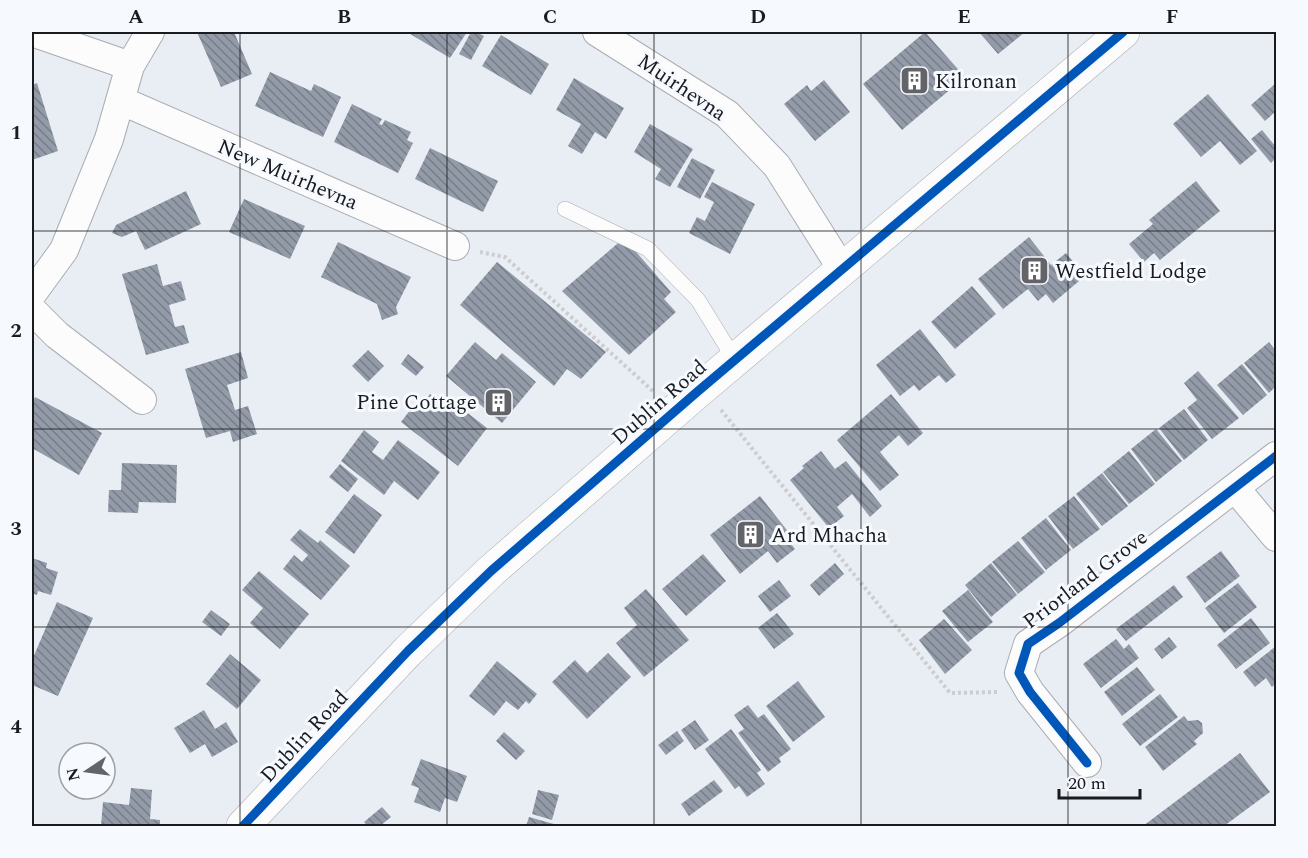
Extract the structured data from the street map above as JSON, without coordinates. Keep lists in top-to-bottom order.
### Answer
{
  "streets": {
    "main road": ["Dublin Road"],
    "street": ["Muirhevna", "New Muirhevna", "Priorland Grove"]
  },
  "crossings": [
    ["Muirhevna", "Dublin Road"]
  ],
  "places": {
    "building": [
      "Kilronan",
      "Westfield Lodge",
      "Pine Cottage",
      "Ard Mhacha"
    ]
  },
  "scale_bar": "20 m",
  "north": "left",
  "grid": {
    "columns": [
      "A",
      "B",
      "C",
      "D",
      "E",
      "F"
    ],
    "rows": [
      "1",
      "2",
      "3",
      "4"
    ]
  }
}
